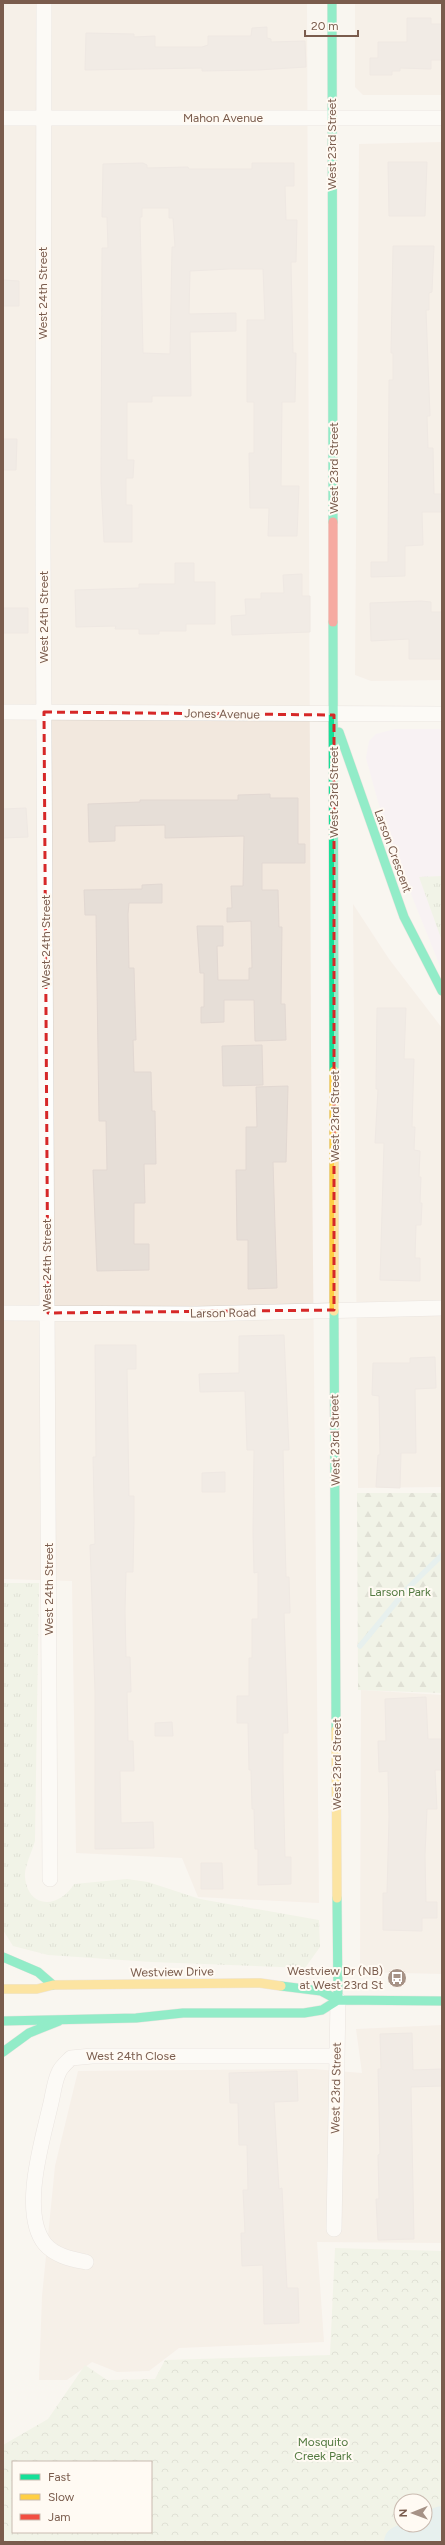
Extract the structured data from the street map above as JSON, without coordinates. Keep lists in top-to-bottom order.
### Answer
{
  "streets": {
    "main road": ["West 23rd Street", "Larson Crescent", "Westview Drive"],
    "street": [
      "Mahon Avenue",
      "West 24th Street",
      "Jones Avenue",
      "Larson Road",
      "West 24th Close"
    ]
  },
  "crossings": [
    ["Mahon Avenue", "West 23rd Street"],
    ["Mahon Avenue", "West 24th Street"],
    ["West 23rd Street", "Jones Avenue"],
    ["West 23rd Street", "Larson Crescent"],
    ["West 23rd Street", "Larson Road"],
    ["West 23rd Street", "Westview Drive"],
    ["West 23rd Street", "West 24th Close"],
    ["West 24th Street", "Jones Avenue"],
    ["West 24th Street", "Larson Road"],
    ["Jones Avenue", "Larson Crescent"]
  ],
  "parks": ["Larson Park", "Mosquito Creek Park"],
  "places": {
    "bus stop": ["Westview Dr (NB) at West 23rd St"]
  },
  "legend": ["Fast", "Slow", "Jam"],
  "scale_bar": "20 m",
  "north": "left"
}
